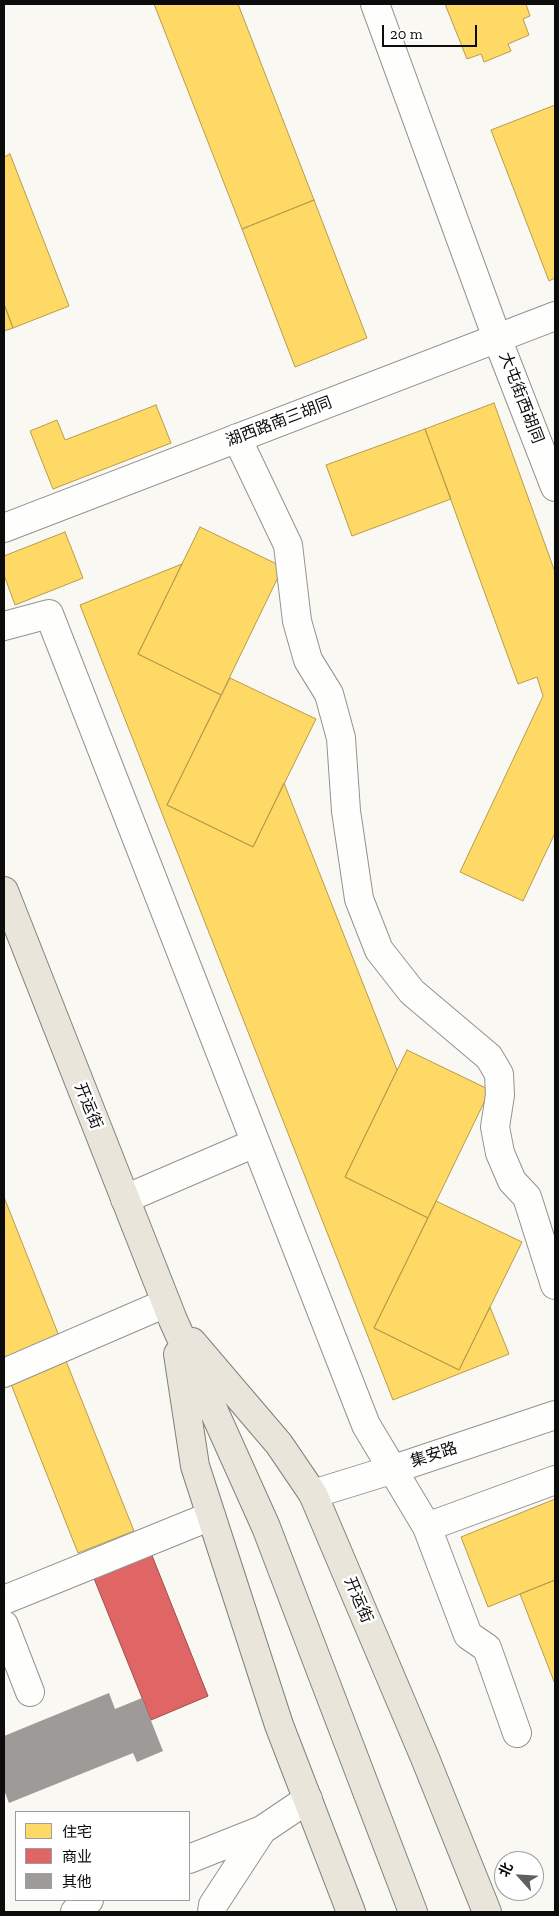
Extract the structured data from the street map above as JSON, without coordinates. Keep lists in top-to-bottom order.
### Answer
{
  "streets": {
    "main road": ["开运街"],
    "street": ["大屯街西胡同", "湖西路南三胡同", "集安路"]
  },
  "crossings": [
    ["大屯街西胡同", "湖西路南三胡同"],
    ["开运街", "集安路"]
  ],
  "legend": ["住宅", "商业", "其他"],
  "scale_bar": "20 m",
  "north": "top left"
}
